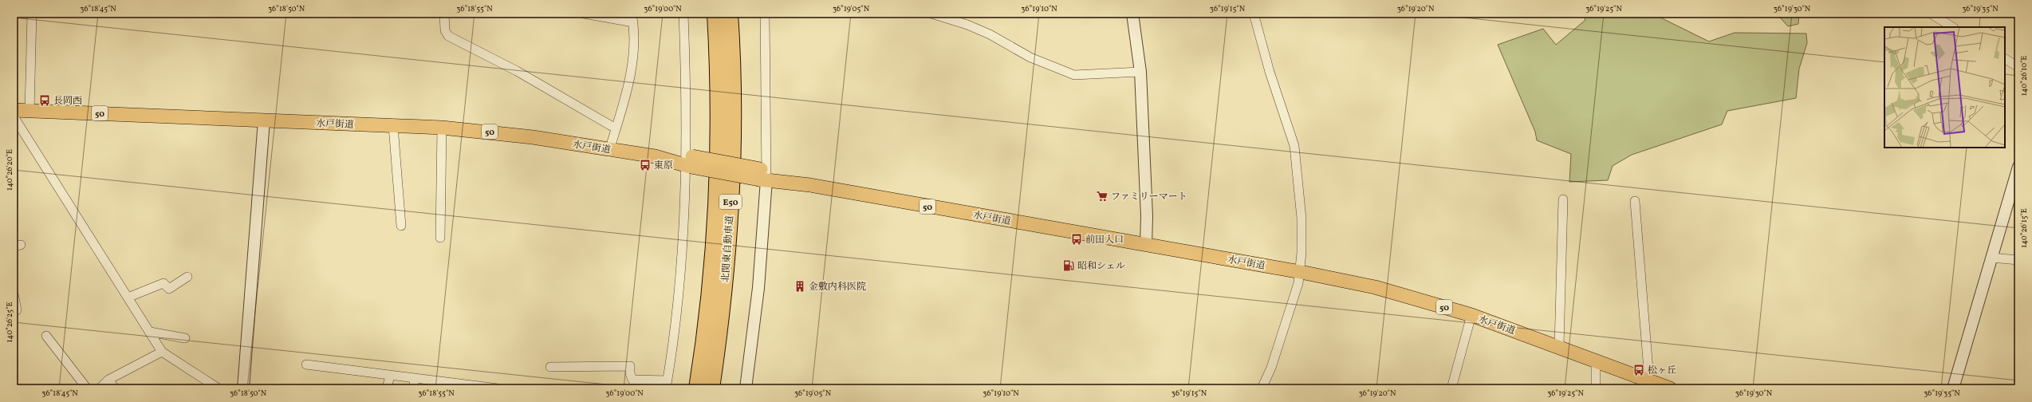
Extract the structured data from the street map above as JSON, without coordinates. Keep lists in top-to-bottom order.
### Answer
{
  "streets": {
    "highway": ["E50", "北関東自動車道"],
    "main road": ["50", "水戸街道"]
  },
  "places": {
    "bus stop": [
      "長岡西",
      "東原",
      "前田入口",
      "松ヶ丘"
    ],
    "supermarket": ["ファミリーマート"],
    "fuel station": ["昭和シェル"],
    "building": ["金敷内科医院"]
  },
  "coordinates": [
    "36°18'45\"N",
    "36°18'50\"N",
    "36°18'55\"N",
    "36°19'00\"N",
    "36°19'05\"N",
    "36°19'10\"N",
    "36°19'15\"N",
    "36°19'20\"N",
    "36°19'25\"N",
    "36°19'30\"N",
    "36°19'35\"N",
    "140°26'10\"E",
    "140°26'20\"E",
    "140°26'15\"E",
    "140°26'25\"E"
  ]
}
